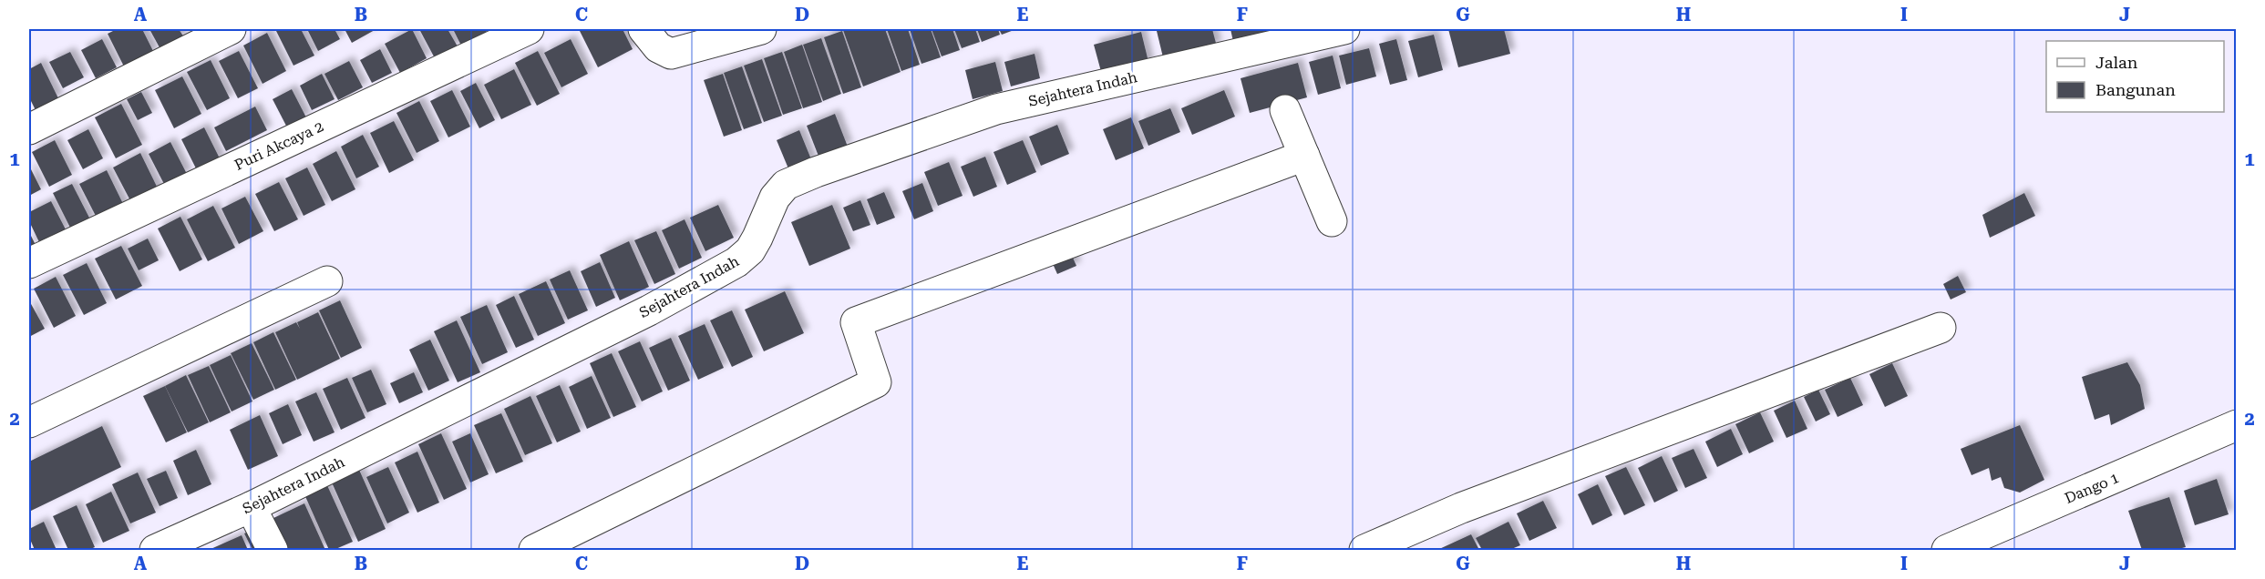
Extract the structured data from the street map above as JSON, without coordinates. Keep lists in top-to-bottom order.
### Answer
{
  "streets": {
    "street": ["Sejahtera Indah", "Puri Akcaya 2", "Dango 1"]
  },
  "legend": ["Jalan", "Bangunan"],
  "grid": {
    "columns": [
      "A",
      "B",
      "C",
      "D",
      "E",
      "F",
      "G",
      "H",
      "I",
      "J"
    ],
    "rows": ["1", "2"]
  }
}
